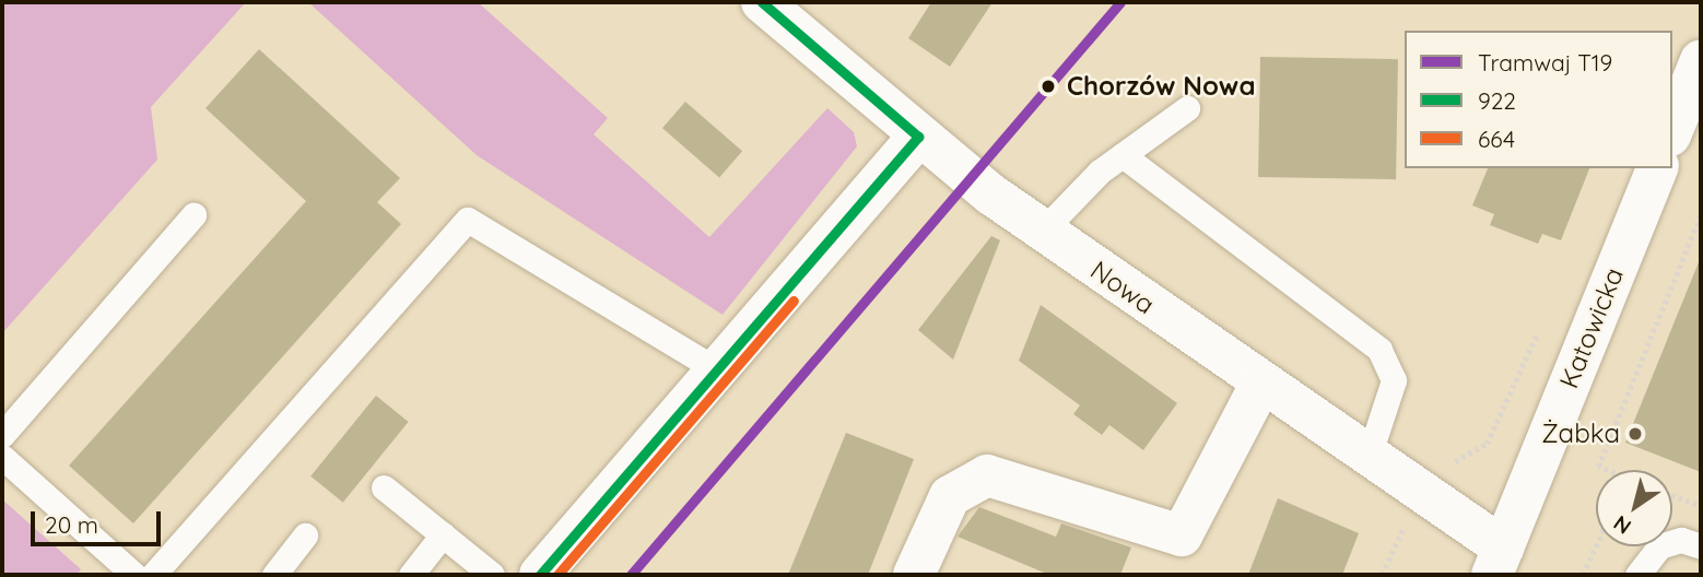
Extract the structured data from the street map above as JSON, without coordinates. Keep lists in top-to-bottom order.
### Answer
{
  "streets": {
    "street": ["Nowa", "Katowicka"]
  },
  "crossings": [
    ["Nowa", "Katowicka"]
  ],
  "places": ["Chorzów Nowa", "Żabka"],
  "lines": ["tram line T19", "transit line 922", "transit line 664"],
  "legend": ["Tramwaj T19", "922", "664"],
  "scale_bar": "20 m",
  "north": "bottom left"
}
